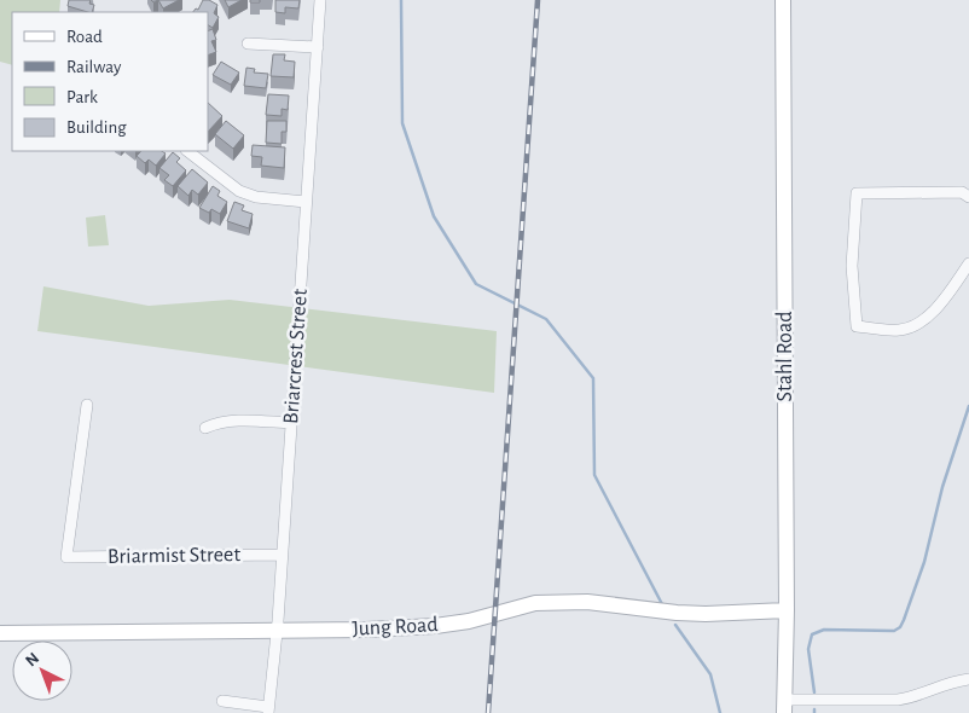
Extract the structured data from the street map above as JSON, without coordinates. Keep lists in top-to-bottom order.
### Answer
{
  "streets": {
    "street": [
      "Briarcrest Street",
      "Stahl Road",
      "Briarmist Street",
      "Jung Road"
    ]
  },
  "crossings": [
    ["Briarcrest Street", "Briarmist Street"],
    ["Briarcrest Street", "Jung Road"],
    ["Stahl Road", "Jung Road"]
  ],
  "legend": [
    "Road",
    "Railway",
    "Park",
    "Building"
  ],
  "north": "top left"
}
